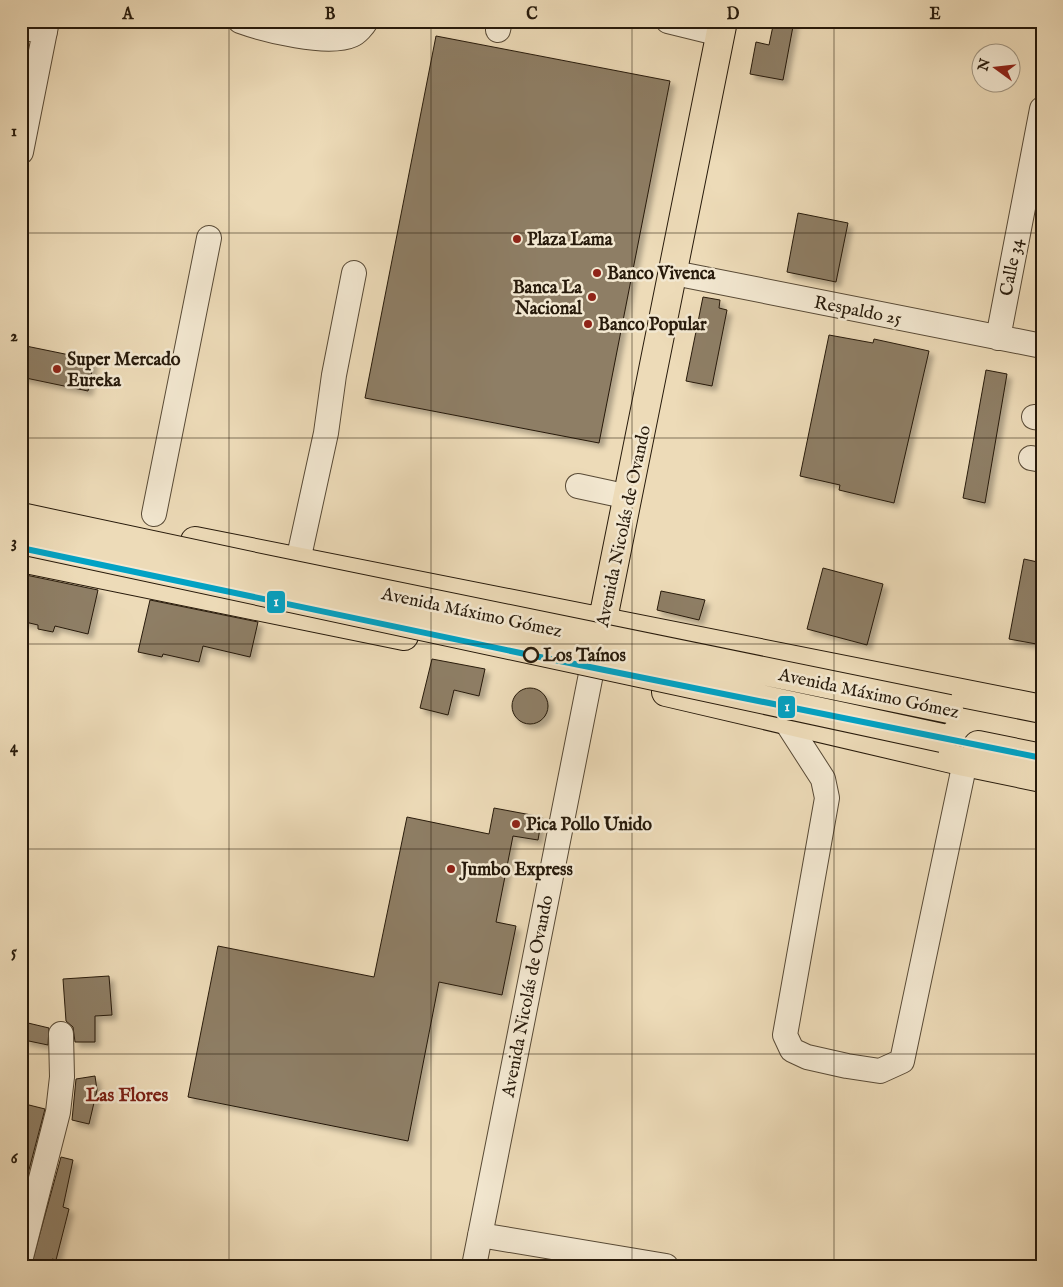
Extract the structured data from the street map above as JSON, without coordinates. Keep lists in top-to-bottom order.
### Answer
{
  "streets": {
    "main road": ["Avenida Nicolás de Ovando", "Avenida Máximo Gómez"],
    "street": ["Calle 34", "Respaldo 25"]
  },
  "crossings": [
    ["Calle 34", "Respaldo 25"],
    ["Respaldo 25", "Avenida Nicolás de Ovando"]
  ],
  "districts": ["Las Flores"],
  "places": [
    "Plaza Lama",
    "Banco Vivenca",
    "Banca La Nacional",
    "Banco Popular",
    "Super Mercado Eureka",
    "Los Taínos",
    "Pica Pollo Unido",
    "Jumbo Express"
  ],
  "lines": ["transit line 1"],
  "north": "left",
  "grid": {
    "columns": [
      "A",
      "B",
      "C",
      "D",
      "E"
    ],
    "rows": [
      "1",
      "2",
      "3",
      "4",
      "5",
      "6"
    ]
  }
}
